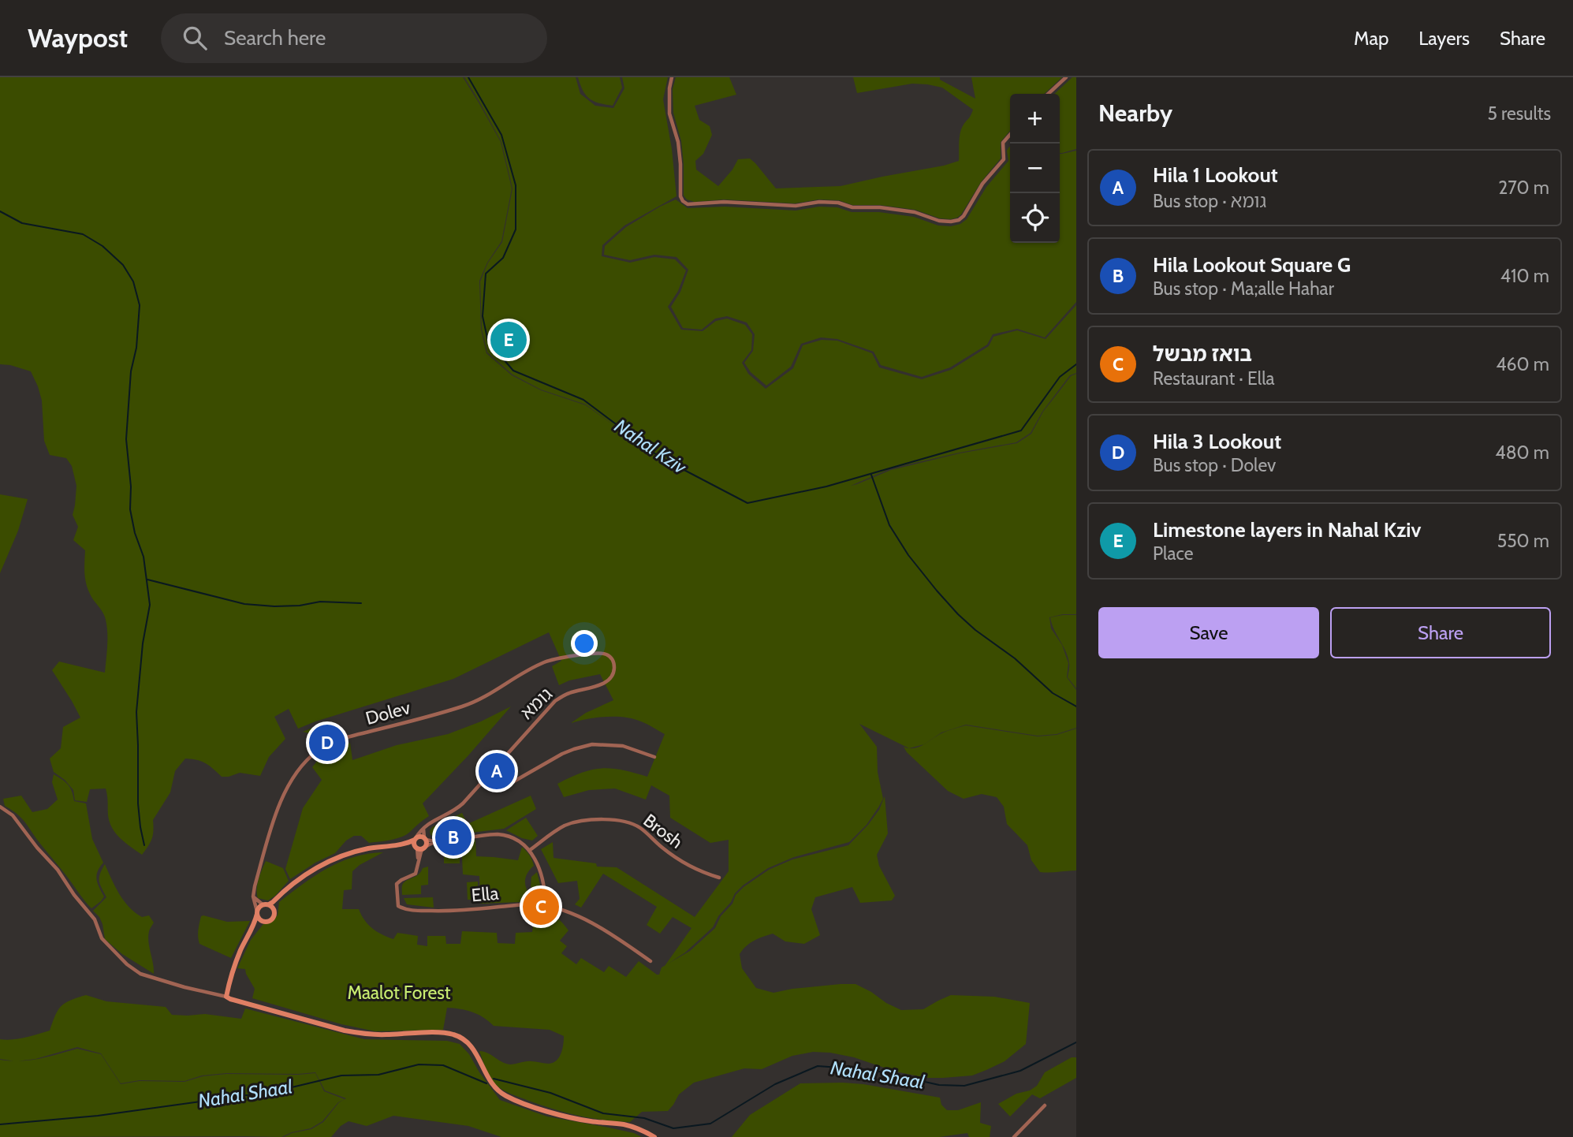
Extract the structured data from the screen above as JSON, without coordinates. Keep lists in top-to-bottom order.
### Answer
{
  "streets": {
    "street": [
      "גומא",
      "Dolev",
      "Brosh",
      "Ella"
    ]
  },
  "crossings": [
    ["גומא", "Dolev"]
  ],
  "water": ["Nahal Kziv", "Nahal Shaal"],
  "parks": ["Maalot Forest"],
  "page": {
    "header": "Waypost",
    "search": "Search here",
    "nav": ["Map", "Layers", "Share"],
    "heading": ["Nearby", "5 results"],
    "map_buttons": ["+", "−"],
    "list": [
      {
        "mark": "A",
        "name": "Hila 1 Lookout",
        "note": "Bus stop · גומא",
        "value": "270 m"
      },
      {
        "mark": "B",
        "name": "Hila Lookout Square G",
        "note": "Bus stop · Ma;alle Hahar",
        "value": "410 m"
      },
      {
        "mark": "C",
        "name": "בואז מבשל",
        "note": "Restaurant · Ella",
        "value": "460 m"
      },
      {
        "mark": "D",
        "name": "Hila 3 Lookout",
        "note": "Bus stop · Dolev",
        "value": "480 m"
      },
      {
        "mark": "E",
        "name": "Limestone layers in Nahal Kziv",
        "note": "Place",
        "value": "550 m"
      }
    ],
    "pins": [
      "E",
      "D",
      "A",
      "B",
      "C"
    ],
    "buttons": ["Save", "Share"]
  }
}
